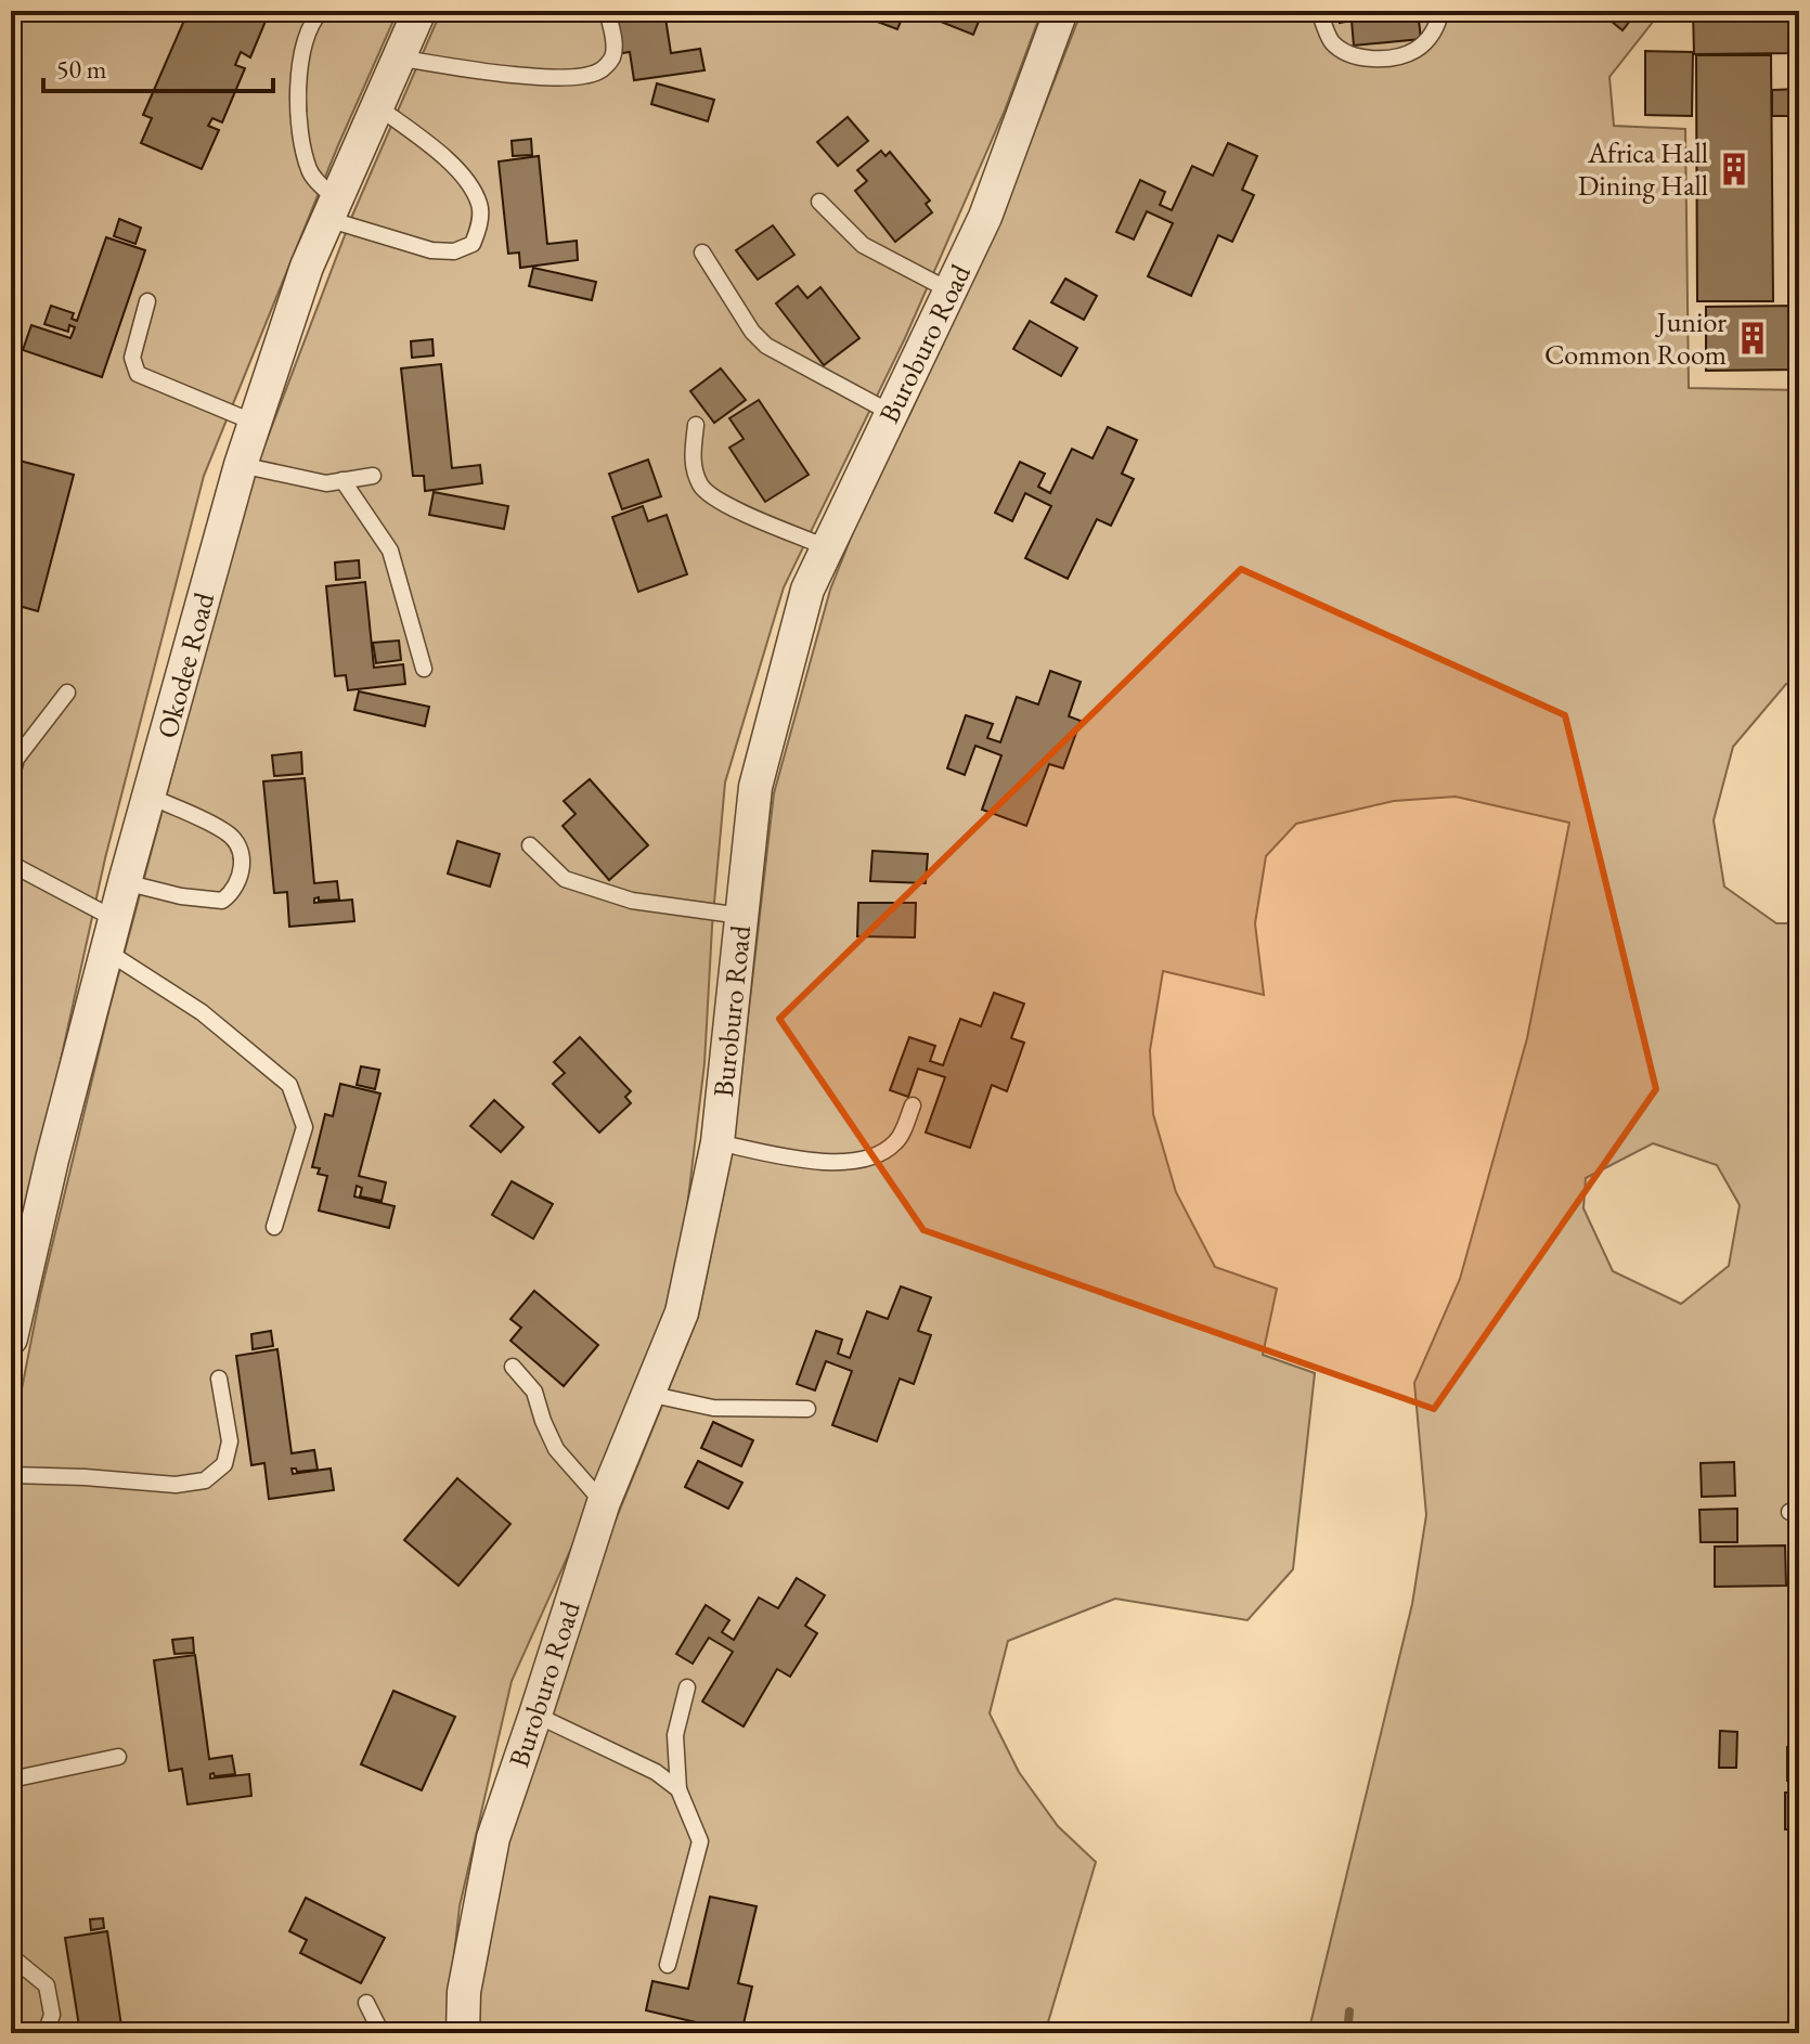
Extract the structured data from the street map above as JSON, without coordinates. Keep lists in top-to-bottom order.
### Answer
{
  "streets": {
    "street": ["Buroburo Road", "Okodee Road"]
  },
  "places": {
    "building": ["Africa Hall Dining Hall", "Junior Common Room"]
  },
  "scale_bar": "50 m"
}
